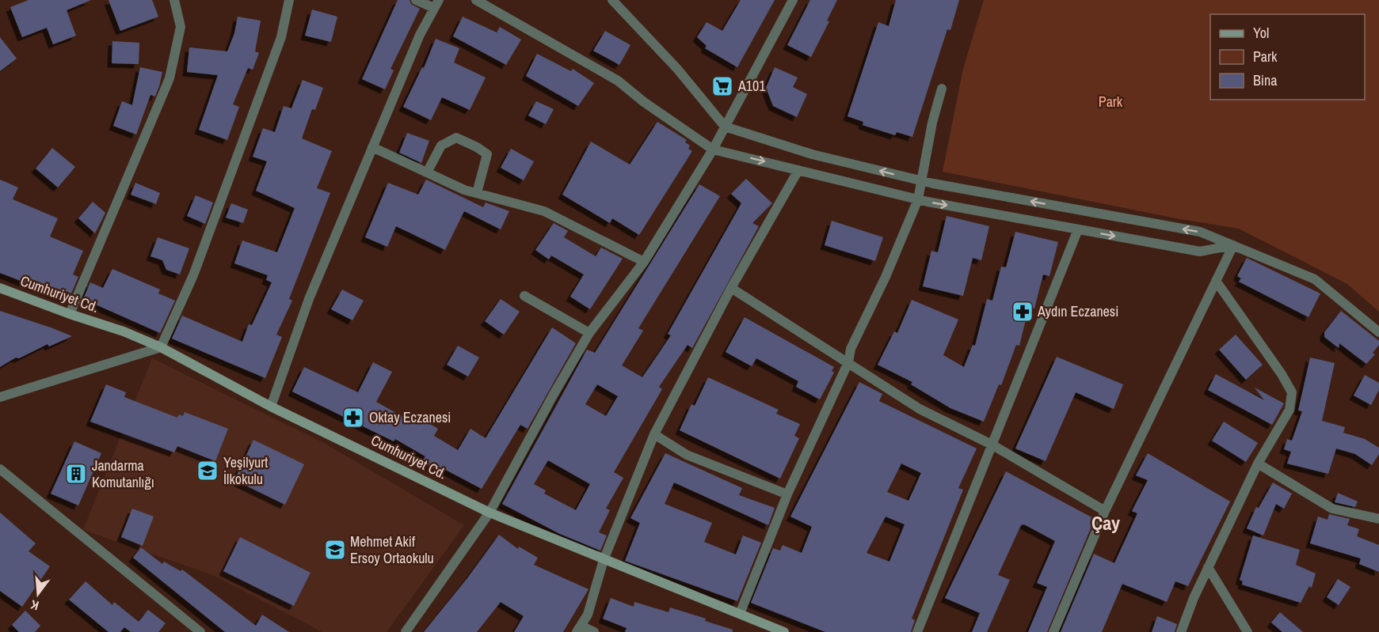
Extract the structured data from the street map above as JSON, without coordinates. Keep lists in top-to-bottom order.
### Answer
{
  "streets": {
    "main road": ["Cumhuriyet Cd."]
  },
  "districts": ["Çay"],
  "parks": ["Park"],
  "places": {
    "supermarket": ["A101"],
    "pharmacy": ["Aydın Eczanesi", "Oktay Eczanesi"],
    "school or university": ["Yeşilyurt İlkokulu", "Mehmet Akif Ersoy Ortaokulu"],
    "building": ["Jandarma Komutanlığı"]
  },
  "legend": ["Yol", "Park", "Bina"],
  "north": "bottom"
}
